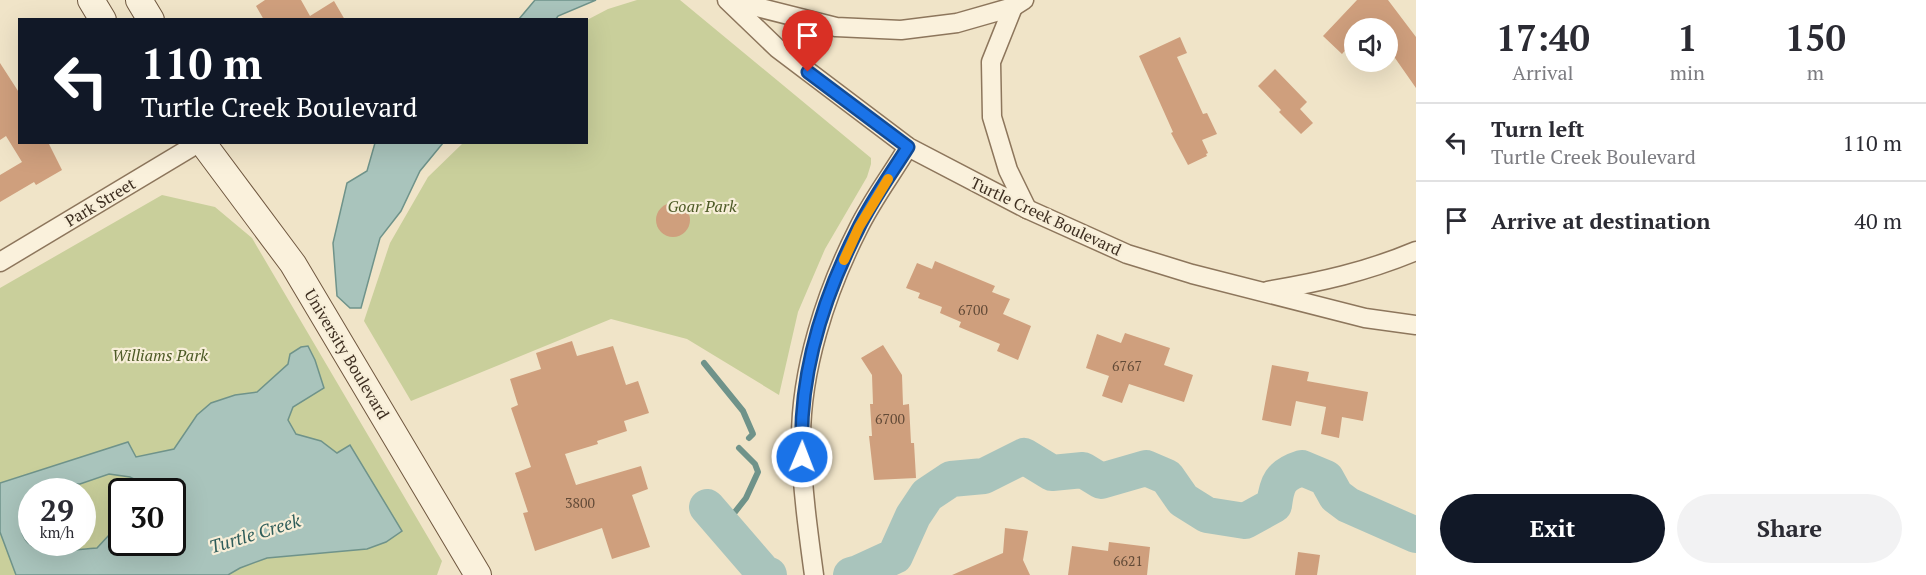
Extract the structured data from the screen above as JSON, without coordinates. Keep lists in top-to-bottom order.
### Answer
{
  "streets": {
    "street": ["Park Street", "Turtle Creek Boulevard", "University Boulevard"]
  },
  "water": ["Turtle Creek"],
  "parks": ["Goar Park", "Williams Park"],
  "house_numbers": [
    "6700",
    "6767",
    "6700",
    "3800",
    "6621"
  ],
  "page": {
    "eta": [
      "17:40",
      "Arrival",
      "1",
      "min",
      "150",
      "m"
    ],
    "turn": ["110 m", "Turtle Creek Boulevard"],
    "list": [
      {
        "name": "Turn left",
        "note": "Turtle Creek Boulevard",
        "value": "110 m"
      },
      {
        "name": "Arrive at destination",
        "value": "40 m"
      }
    ],
    "speed": "29 km/h",
    "limit": "30",
    "buttons": ["Exit", "Share"]
  }
}
